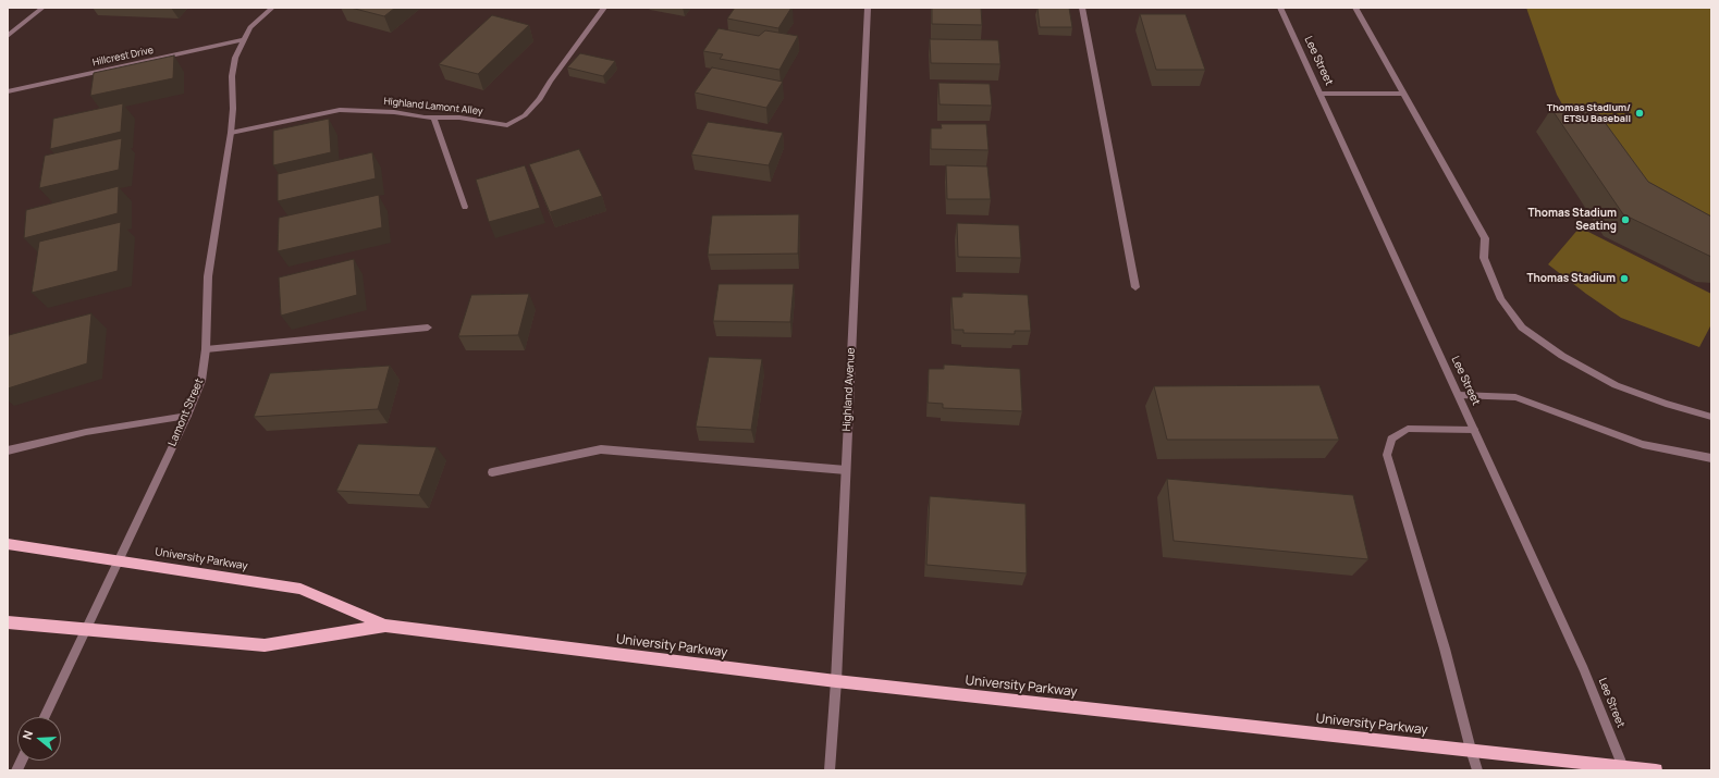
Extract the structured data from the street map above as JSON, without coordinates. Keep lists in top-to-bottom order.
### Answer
{
  "streets": {
    "main road": ["University Parkway"],
    "street": [
      "Hillcrest Drive",
      "Lee Street",
      "Highland Lamont Alley",
      "Highland Avenue",
      "Lamont Street"
    ]
  },
  "crossings": [
    ["Hillcrest Drive", "Lamont Street"],
    ["Lee Street", "University Parkway"],
    ["Highland Lamont Alley", "Lamont Street"],
    ["Highland Avenue", "University Parkway"],
    ["Lamont Street", "University Parkway"]
  ],
  "places": ["Thomas Stadium/ ETSU Baseball", "Thomas Stadium Seating", "Thomas Stadium"],
  "north": "left"
}
